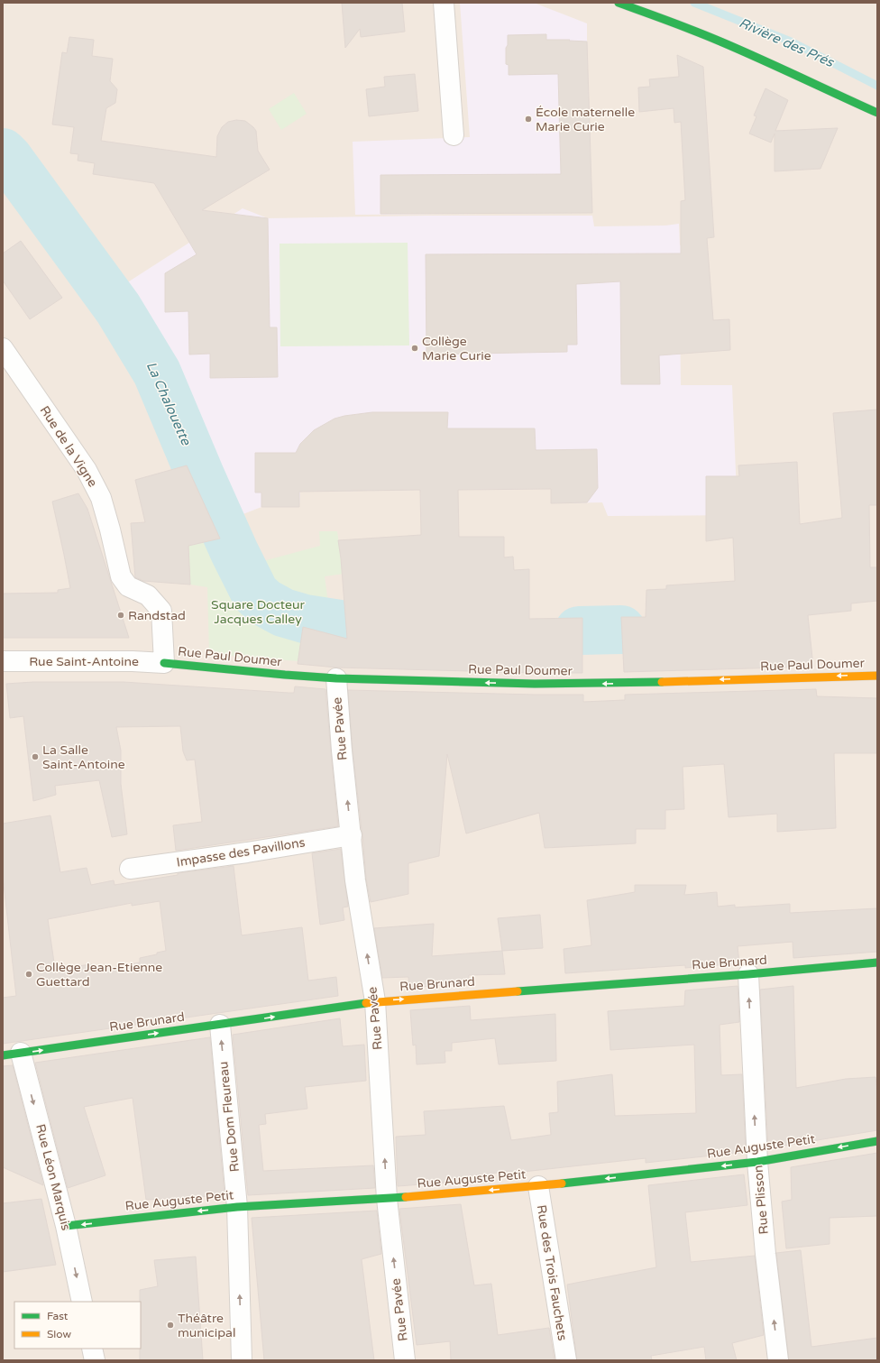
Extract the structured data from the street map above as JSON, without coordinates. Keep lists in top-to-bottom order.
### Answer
{
  "streets": {
    "street": [
      "Rue de la Vigne",
      "Rue Paul Doumer",
      "Rue Saint-Antoine",
      "Rue Pavée",
      "Impasse des Pavillons",
      "Rue Brunard",
      "Rue Dom Fleureau",
      "Rue Auguste Petit",
      "Rue Léon Marquis",
      "Rue Plisson",
      "Rue des Trois Fauchets"
    ]
  },
  "crossings": [
    ["Rue de la Vigne", "Rue Paul Doumer"],
    ["Rue de la Vigne", "Rue Saint-Antoine"],
    ["Rue Paul Doumer", "Rue Saint-Antoine"],
    ["Rue Paul Doumer", "Rue Pavée"],
    ["Rue Pavée", "Impasse des Pavillons"],
    ["Rue Pavée", "Rue Brunard"],
    ["Rue Pavée", "Rue Auguste Petit"],
    ["Rue Brunard", "Rue Dom Fleureau"],
    ["Rue Brunard", "Rue Léon Marquis"],
    ["Rue Brunard", "Rue Plisson"],
    ["Rue Dom Fleureau", "Rue Auguste Petit"],
    ["Rue Auguste Petit", "Rue Léon Marquis"],
    ["Rue Auguste Petit", "Rue Plisson"],
    ["Rue Auguste Petit", "Rue des Trois Fauchets"]
  ],
  "one_way": [
    "Rue Paul Doumer",
    "Rue Pavée",
    "Rue Brunard",
    "Rue Dom Fleureau",
    "Rue Auguste Petit",
    "Rue Léon Marquis",
    "Rue Plisson"
  ],
  "water": ["Rivière des Prés", "La Chalouette"],
  "parks": ["Square Docteur Jacques Calley"],
  "places": [
    "École maternelle Marie Curie",
    "Collège Marie Curie",
    "Randstad",
    "La Salle Saint-Antoine",
    "Collège Jean-Etienne Guettard",
    "Théâtre municipal"
  ],
  "legend": ["Fast", "Slow"]
}
